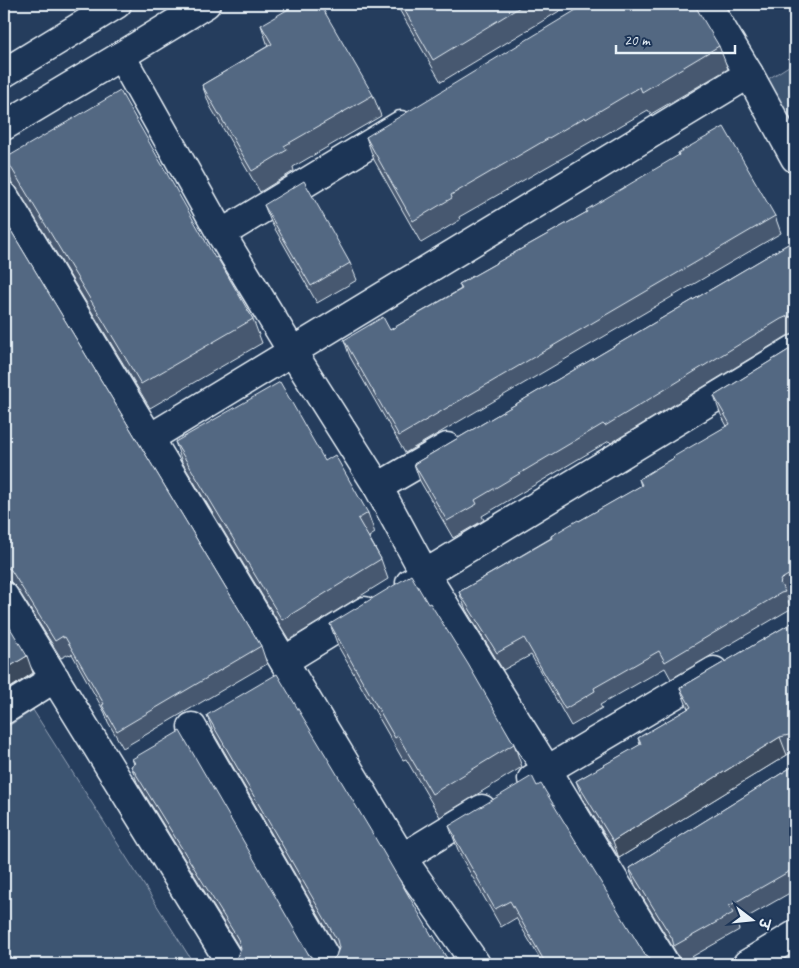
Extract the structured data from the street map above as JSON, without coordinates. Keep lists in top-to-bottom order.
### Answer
{
  "scale_bar": "20 m",
  "north": "right"
}
